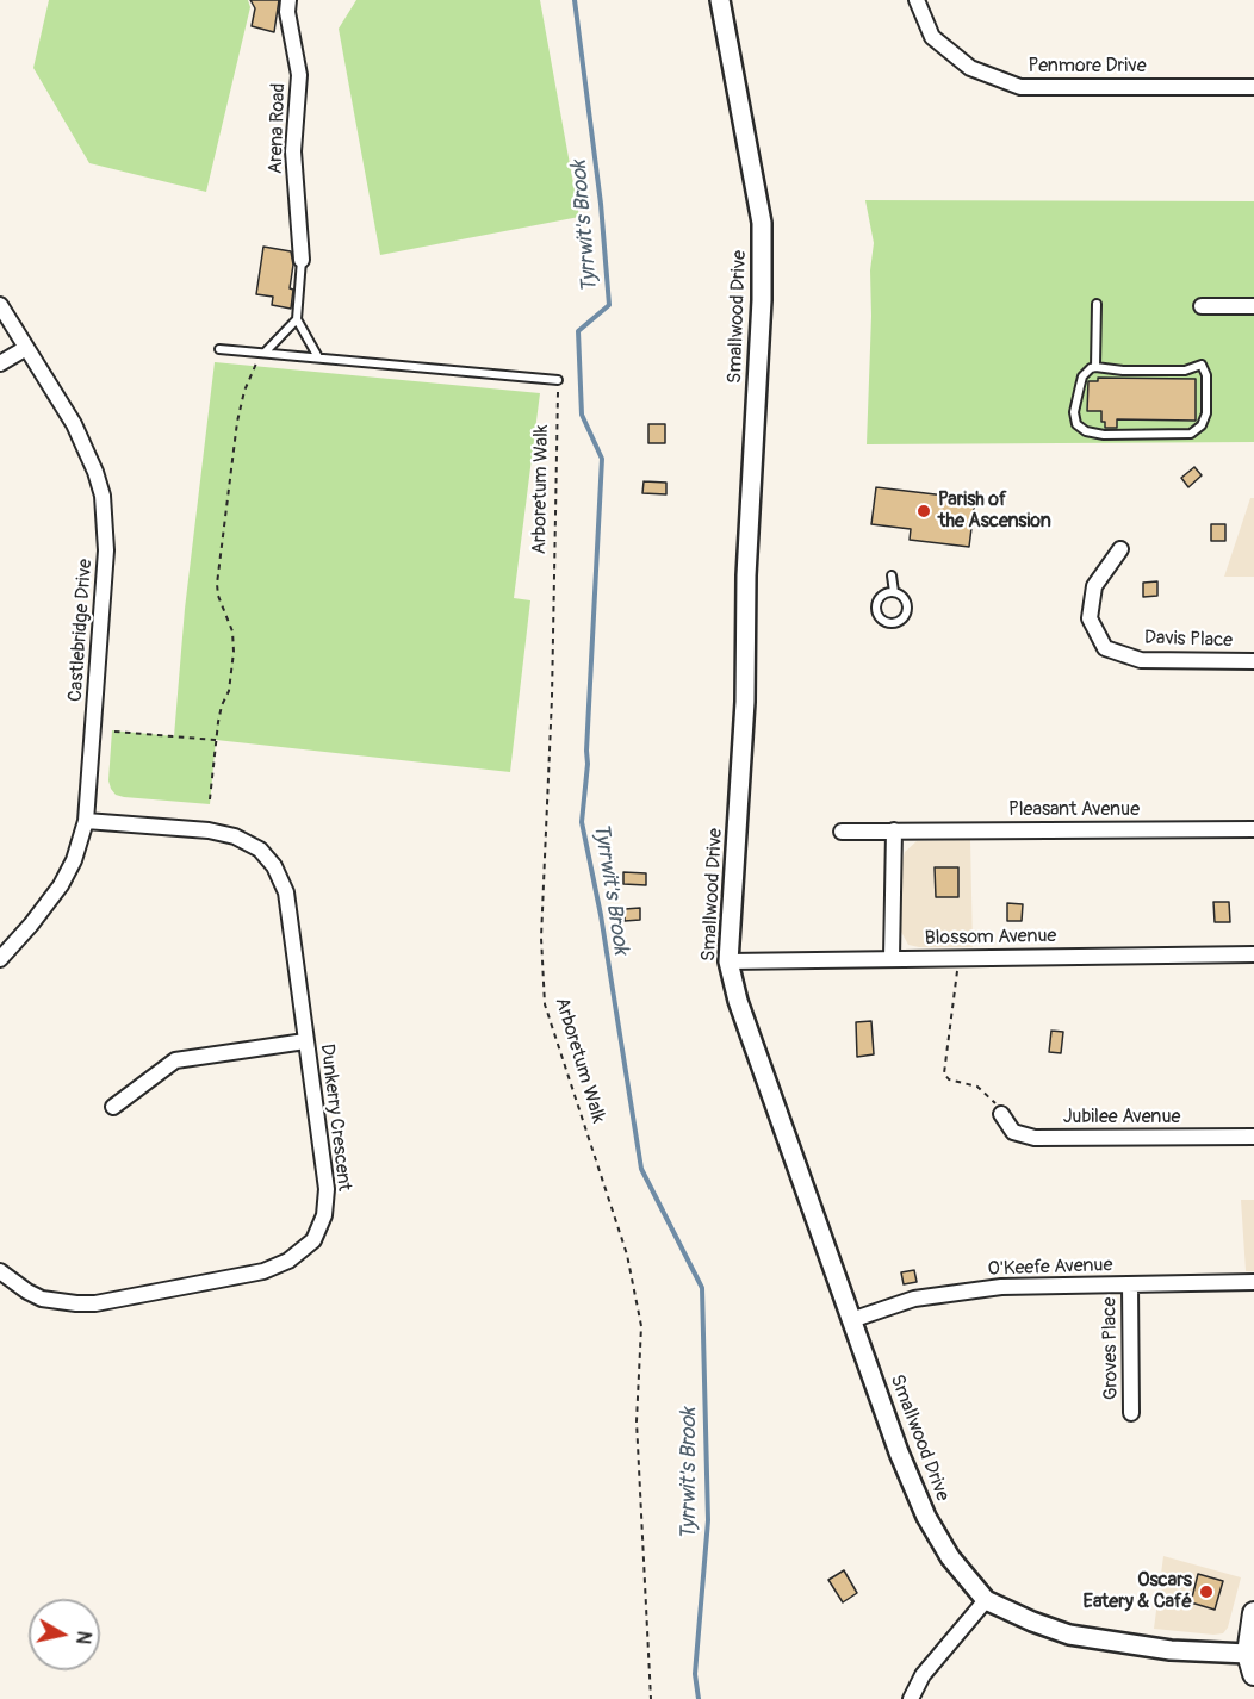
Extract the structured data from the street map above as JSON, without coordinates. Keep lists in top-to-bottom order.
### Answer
{
  "streets": {
    "street": [
      "Penmore Drive",
      "Arena Road",
      "Smallwood Drive",
      "Castlebridge Drive",
      "Davis Place",
      "Pleasant Avenue",
      "Blossom Avenue",
      "Dunkerry Crescent",
      "Jubilee Avenue",
      "O'Keefe Avenue",
      "Groves Place"
    ],
    "path": ["Arboretum Walk"]
  },
  "crossings": [
    ["Smallwood Drive", "Blossom Avenue"],
    ["Smallwood Drive", "O'Keefe Avenue"],
    ["Castlebridge Drive", "Dunkerry Crescent"],
    ["O'Keefe Avenue", "Groves Place"]
  ],
  "water": ["Tyrrwit's Brook"],
  "places": ["Parish of the Ascension", "Oscars Eatery & Café"],
  "north": "right"
}
